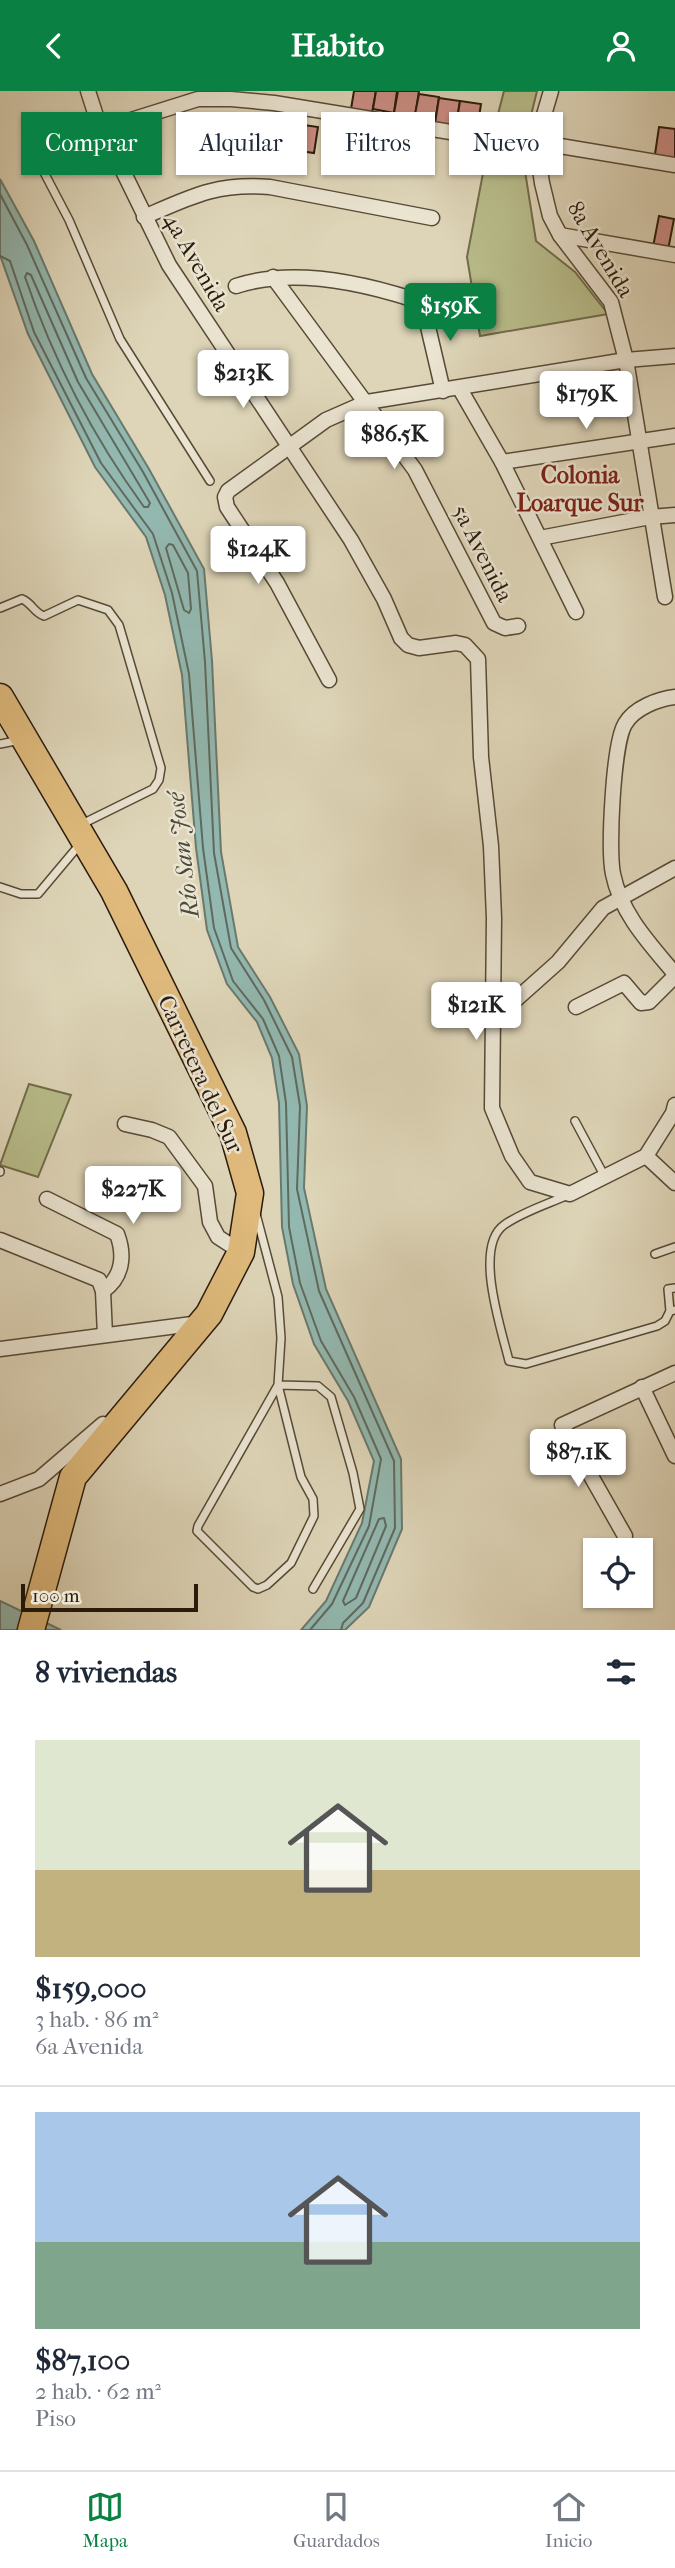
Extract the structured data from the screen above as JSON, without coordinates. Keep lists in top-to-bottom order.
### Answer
{
  "streets": {
    "highway": ["Carretera del Sur"],
    "street": ["8a Avenida", "4a Avenida", "5a Avenida"]
  },
  "districts": ["Colonia Loarque Sur"],
  "water": ["Río San José"],
  "scale_bar": "100 m",
  "page": {
    "header": "Habito",
    "chip": [
      "Comprar",
      "Alquilar",
      "Filtros",
      "Nuevo"
    ],
    "price": [
      "$159K",
      "$213K",
      "$179K",
      "$86.5K",
      "$124K",
      "$121K",
      "$227K",
      "$87.1K"
    ],
    "scale": "100 m",
    "heading": "8 viviendas",
    "list": [
      {
        "name": "$159,000",
        "note": "3 hab. · 86 m² · 6a Avenida"
      },
      {
        "name": "$87,100",
        "note": "2 hab. · 62 m² · Piso"
      }
    ],
    "tabs": ["Mapa", "Guardados", "Inicio"]
  }
}
